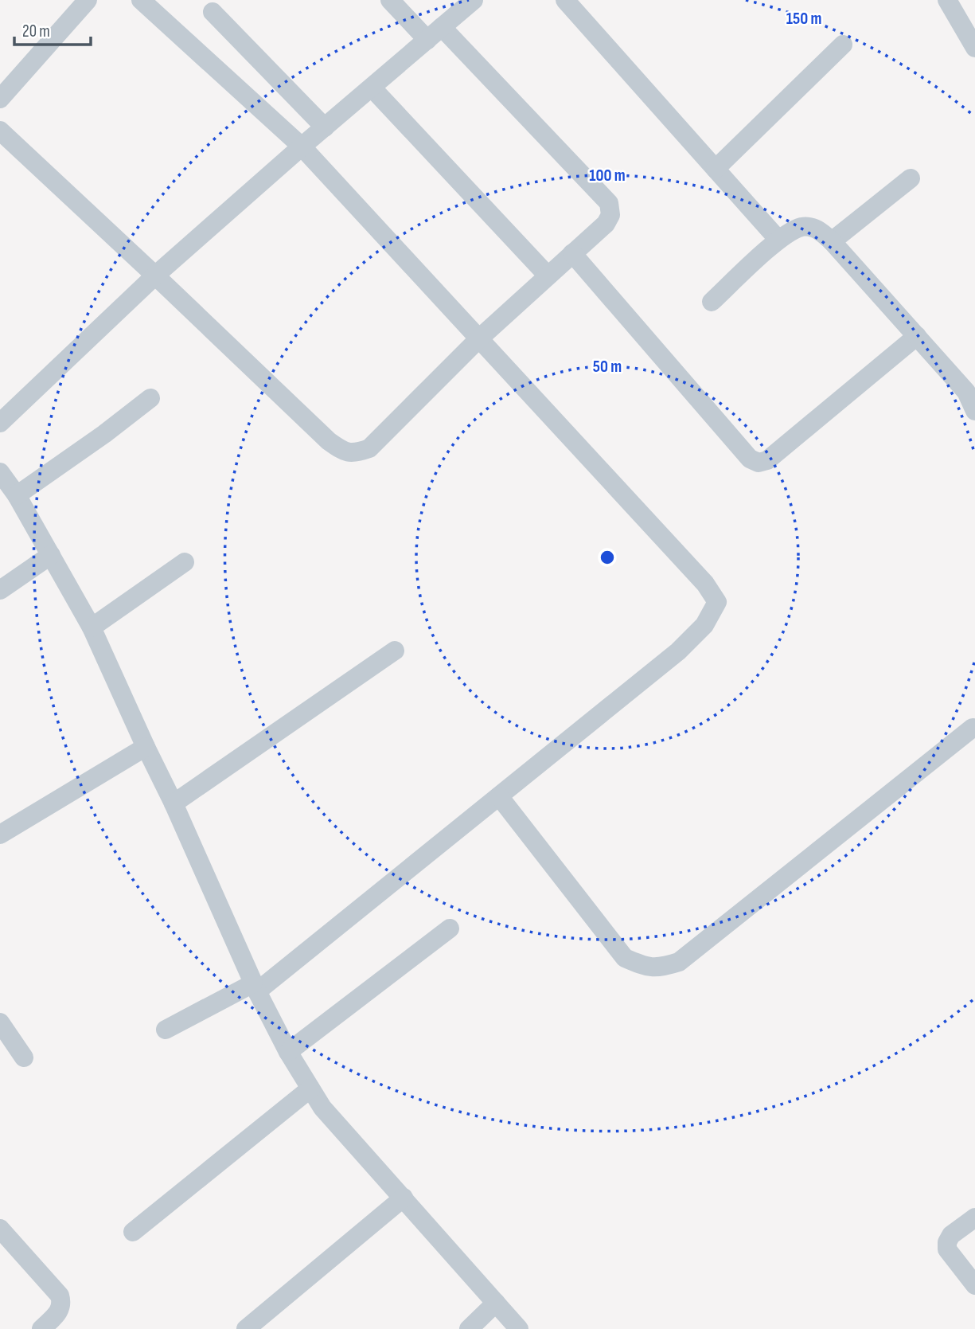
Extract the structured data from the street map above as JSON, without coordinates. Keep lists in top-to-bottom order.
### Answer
{
  "scale_bar": "20 m",
  "rings": ["150 m", "100 m", "50 m"]
}
